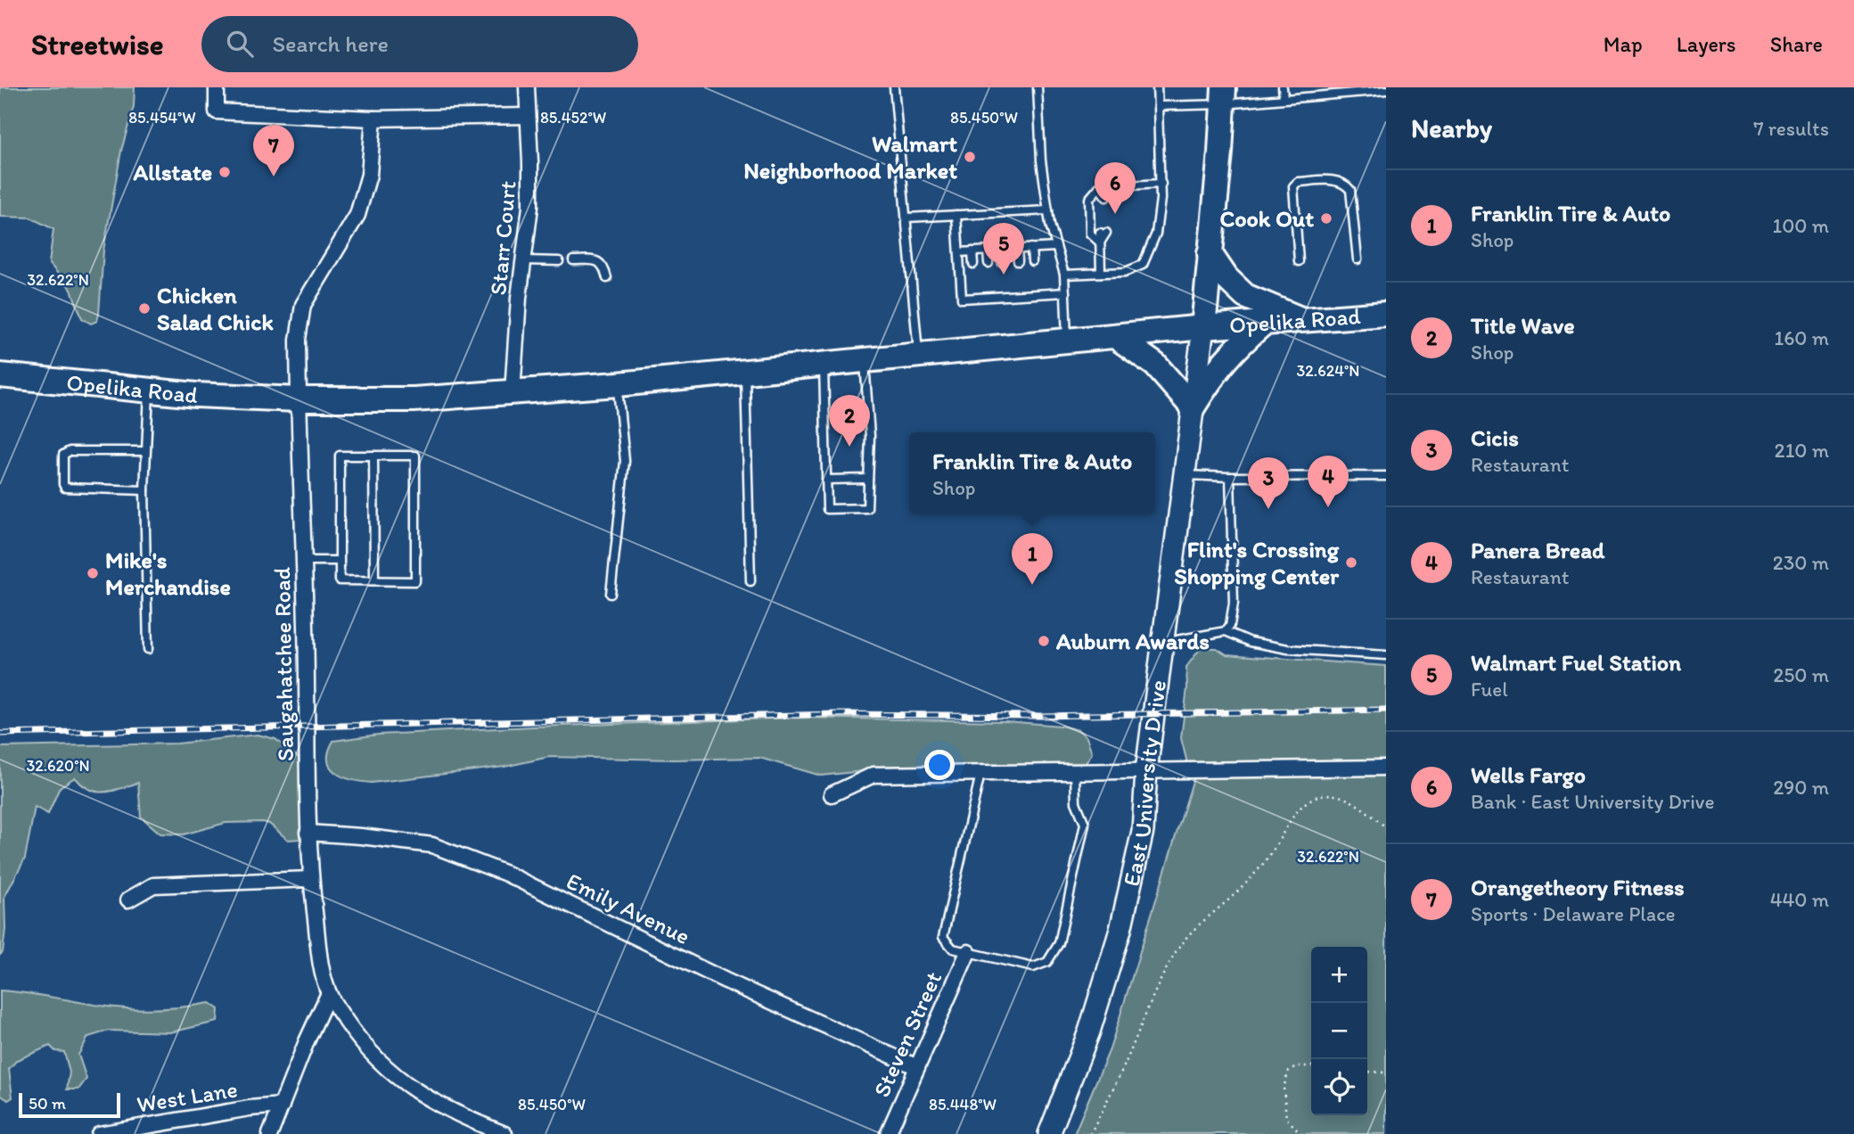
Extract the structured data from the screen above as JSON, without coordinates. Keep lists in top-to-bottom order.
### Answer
{
  "streets": {
    "main road": ["Opelika Road", "East University Drive"],
    "street": [
      "Starr Court",
      "Saugahatchee Road",
      "Emily Avenue",
      "Steven Street",
      "West Lane"
    ]
  },
  "crossings": [
    ["Starr Court", "Opelika Road"],
    ["Opelika Road", "Saugahatchee Road"],
    ["Opelika Road", "East University Drive"],
    ["Saugahatchee Road", "Emily Avenue"],
    ["Emily Avenue", "Steven Street"]
  ],
  "places": [
    "Walmart Neighborhood Market",
    "Allstate",
    "Cook Out",
    "Chicken Salad Chick",
    "Flint's Crossing Shopping Center",
    "Mike's Merchandise",
    "Auburn Awards"
  ],
  "scale_bar": "50 m",
  "page": {
    "header": "Streetwise",
    "search": "Search here",
    "nav": ["Map", "Layers", "Share"],
    "heading": ["Nearby", "7 results"],
    "pins": [
      "7",
      "6",
      "5",
      "2",
      "4",
      "3",
      "1"
    ],
    "list": [
      {
        "mark": "1",
        "name": "Franklin Tire & Auto",
        "note": "Shop",
        "value": "100 m"
      },
      {
        "mark": "2",
        "name": "Title Wave",
        "note": "Shop",
        "value": "160 m"
      },
      {
        "mark": "3",
        "name": "Cicis",
        "note": "Restaurant",
        "value": "210 m"
      },
      {
        "mark": "4",
        "name": "Panera Bread",
        "note": "Restaurant",
        "value": "230 m"
      },
      {
        "mark": "5",
        "name": "Walmart Fuel Station",
        "note": "Fuel",
        "value": "250 m"
      },
      {
        "mark": "6",
        "name": "Wells Fargo",
        "note": "Bank · East University Drive",
        "value": "290 m"
      },
      {
        "mark": "7",
        "name": "Orangetheory Fitness",
        "note": "Sports · Delaware Place",
        "value": "440 m"
      }
    ],
    "popup": ["Franklin Tire & Auto", "Shop"],
    "map_buttons": ["+", "−"],
    "scale": "50 m"
  },
  "coordinates": [
    "85.452°W",
    "85.450°W",
    "85.454°W",
    "32.622°N",
    "32.624°N",
    "32.620°N",
    "85.448°W"
  ]
}
